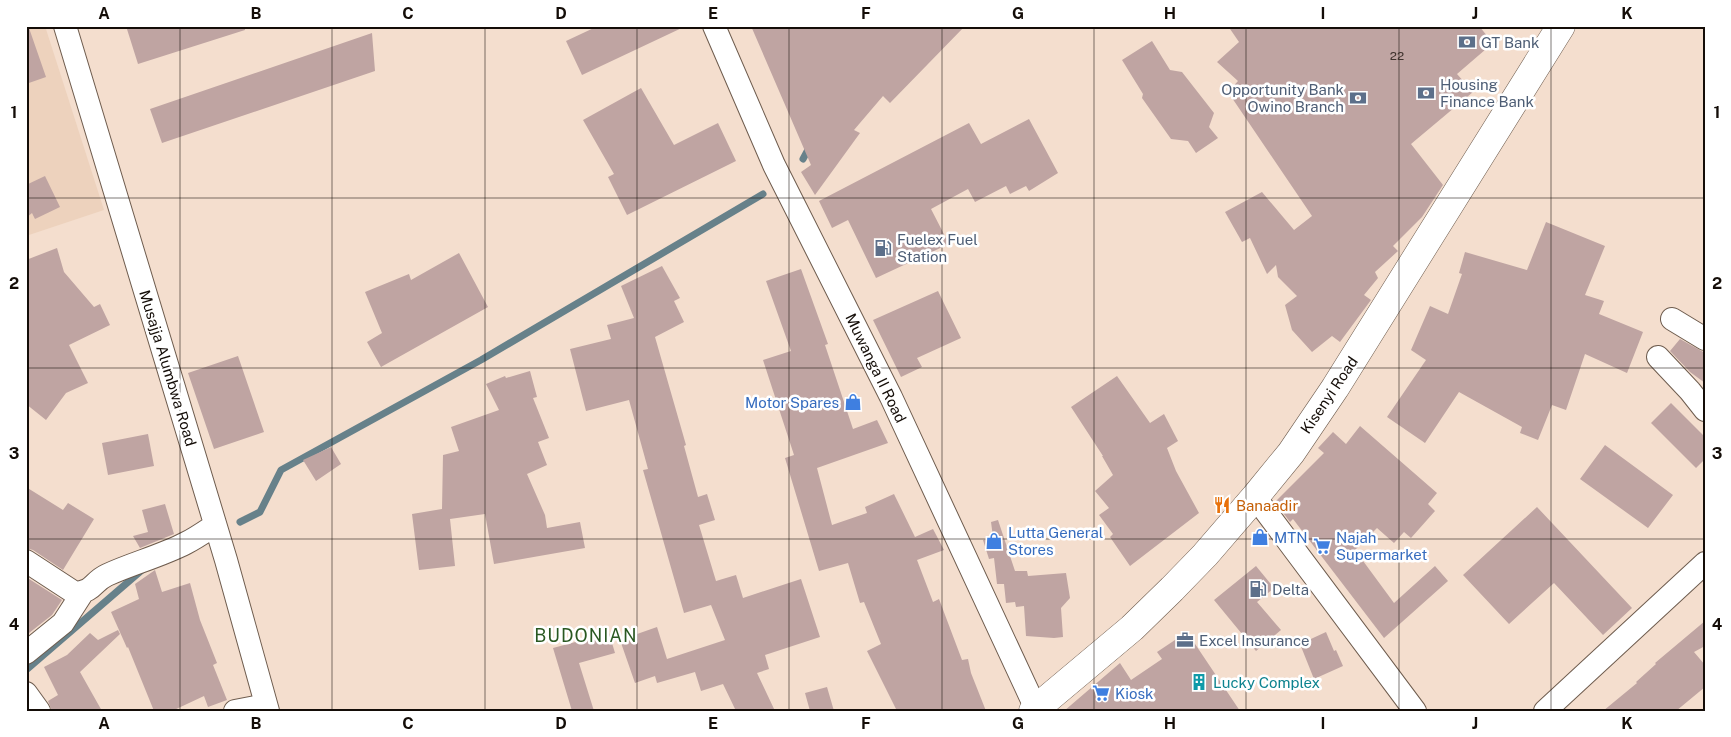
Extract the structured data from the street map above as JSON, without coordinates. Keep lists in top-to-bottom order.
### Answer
{
  "streets": {
    "main road": ["Kisenyi Road"],
    "street": ["Musajja Alumbwa Road", "Muwanga II Road"]
  },
  "crossings": [
    ["Muwanga II Road", "Kisenyi Road"]
  ],
  "districts": ["BUDONIAN"],
  "places": {
    "bank": ["GT Bank", "Housing Finance Bank", "Opportunity Bank Owino Branch"],
    "fuel station": ["Fuelex Fuel Station", "Delta"],
    "shop": ["Motor Spares", "MTN", "Lutta General Stores"],
    "restaurant": ["Banaadir"],
    "supermarket": ["Najah Supermarket", "Kiosk"],
    "office": ["Excel Insurance"],
    "building": ["Lucky Complex"]
  },
  "house_numbers": ["22"],
  "grid": {
    "columns": [
      "A",
      "B",
      "C",
      "D",
      "E",
      "F",
      "G",
      "H",
      "I",
      "J",
      "K"
    ],
    "rows": [
      "1",
      "2",
      "3",
      "4"
    ]
  }
}
